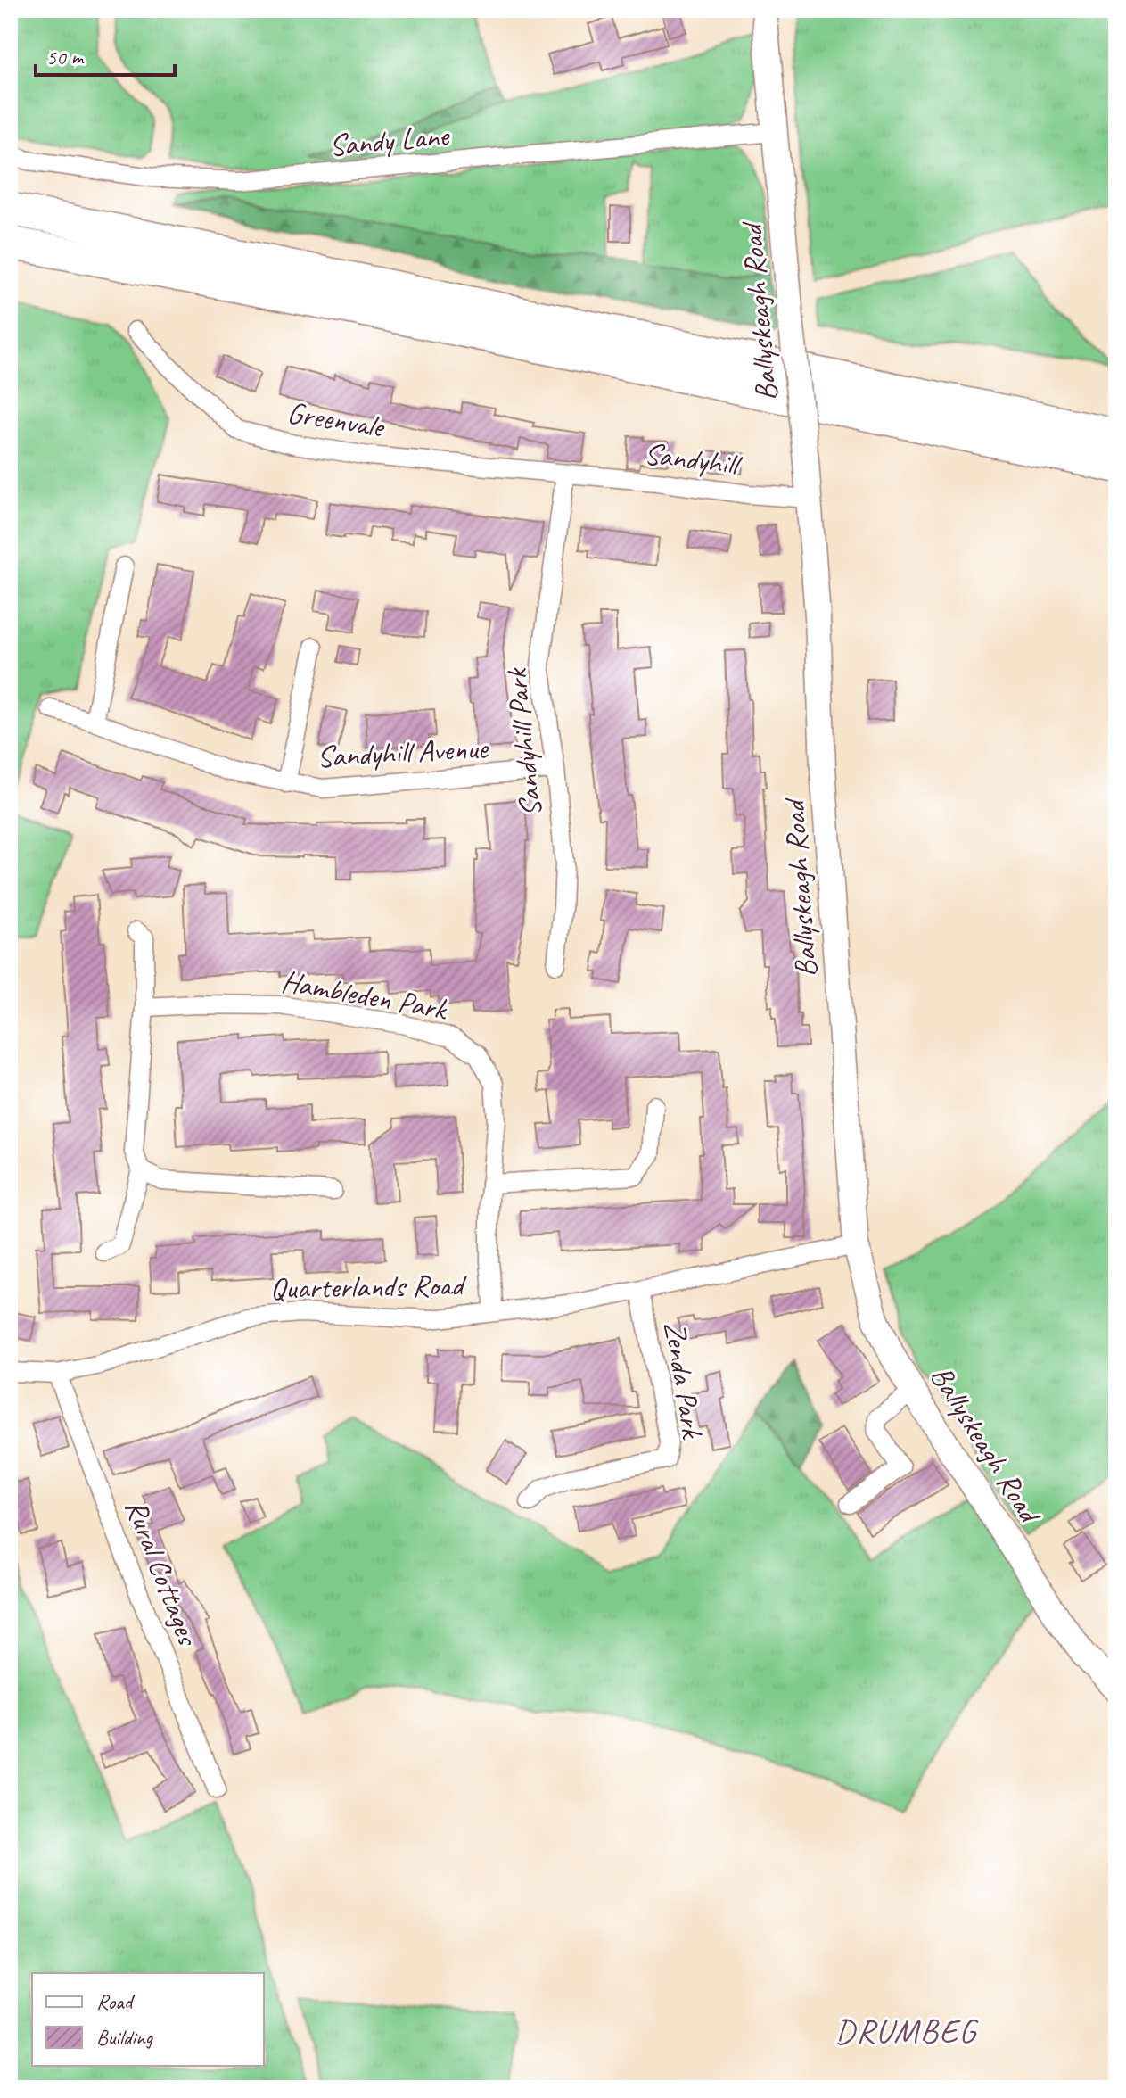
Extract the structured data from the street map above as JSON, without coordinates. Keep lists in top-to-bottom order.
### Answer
{
  "streets": {
    "main road": ["Ballyskeagh Road"],
    "street": [
      "Sandy Lane",
      "Greenvale",
      "Sandyhill",
      "Sandyhill Park",
      "Sandyhill Avenue",
      "Hambleden Park",
      "Quarterlands Road",
      "Zenda Park",
      "Rural Cottages"
    ]
  },
  "crossings": [
    ["Sandy Lane", "Ballyskeagh Road"],
    ["Ballyskeagh Road", "Sandyhill"],
    ["Ballyskeagh Road", "Quarterlands Road"],
    ["Greenvale", "Sandyhill"],
    ["Greenvale", "Sandyhill Park"],
    ["Sandyhill", "Sandyhill Park"],
    ["Sandyhill Park", "Sandyhill Avenue"],
    ["Hambleden Park", "Quarterlands Road"],
    ["Quarterlands Road", "Zenda Park"],
    ["Quarterlands Road", "Rural Cottages"]
  ],
  "districts": ["DRUMBEG"],
  "legend": ["Road", "Building"],
  "scale_bar": "50 m"
}
